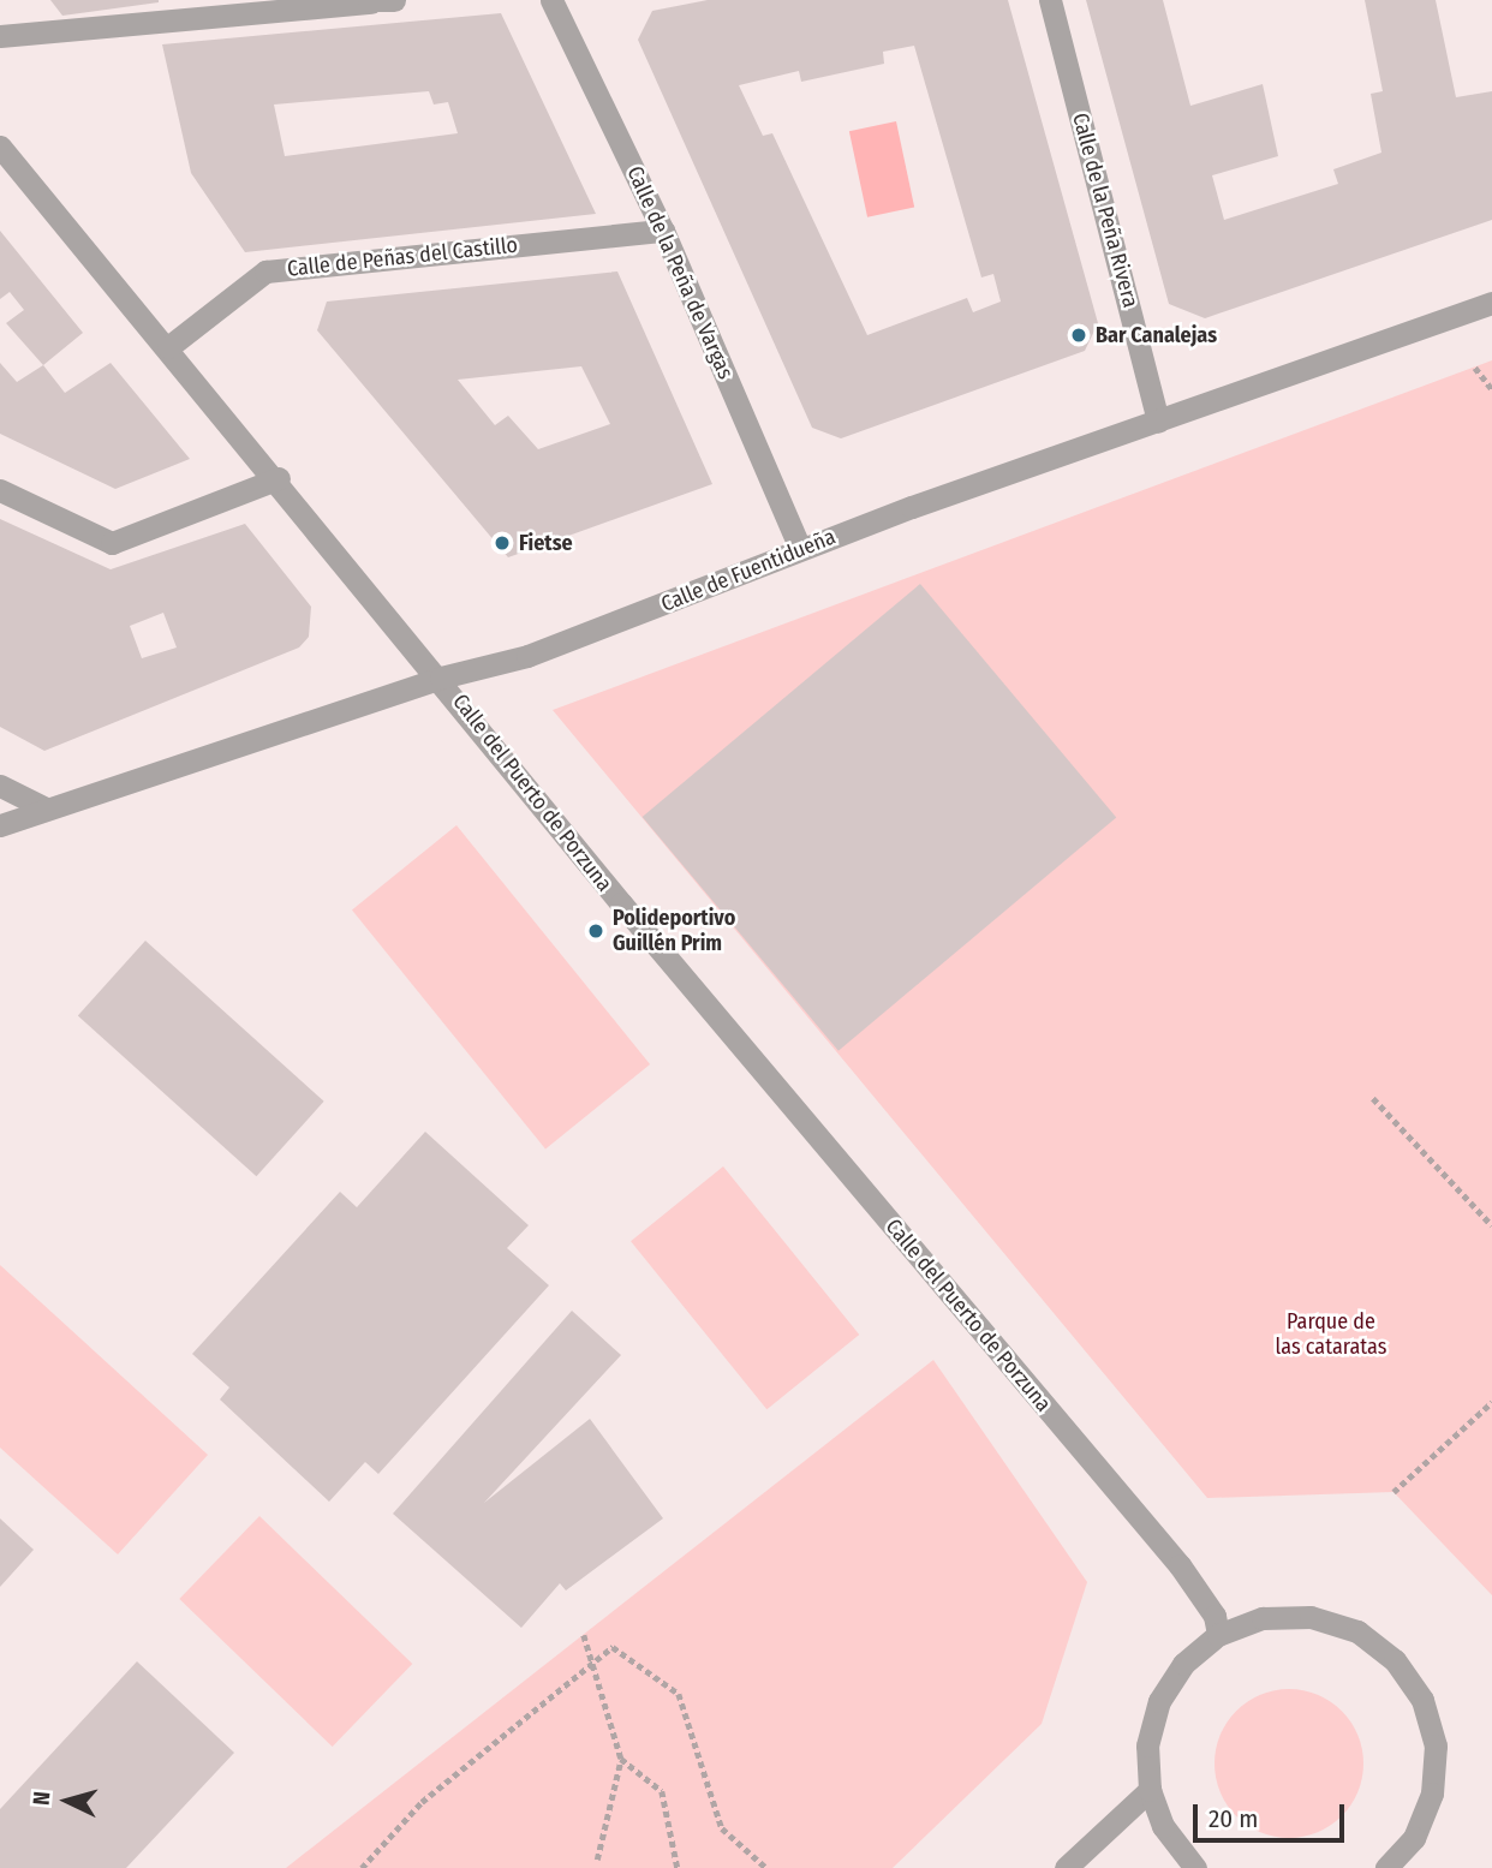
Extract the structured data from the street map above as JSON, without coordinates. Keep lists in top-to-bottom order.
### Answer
{
  "streets": {
    "street": [
      "Calle de la Peña Rivera",
      "Calle de Peñas del Castillo",
      "Calle de la Peña de Vargas",
      "Calle de Fuentidueña",
      "Calle del Puerto de Porzuna"
    ]
  },
  "crossings": [
    ["Calle de la Peña Rivera", "Calle de Fuentidueña"],
    ["Calle de Peñas del Castillo", "Calle de la Peña de Vargas"],
    ["Calle de Peñas del Castillo", "Calle del Puerto de Porzuna"],
    ["Calle de la Peña de Vargas", "Calle de Fuentidueña"],
    ["Calle de Fuentidueña", "Calle del Puerto de Porzuna"]
  ],
  "parks": ["Parque de las cataratas"],
  "places": ["Bar Canalejas", "Fietse", "Polideportivo Guillén Prim"],
  "scale_bar": "20 m",
  "north": "left"
}
